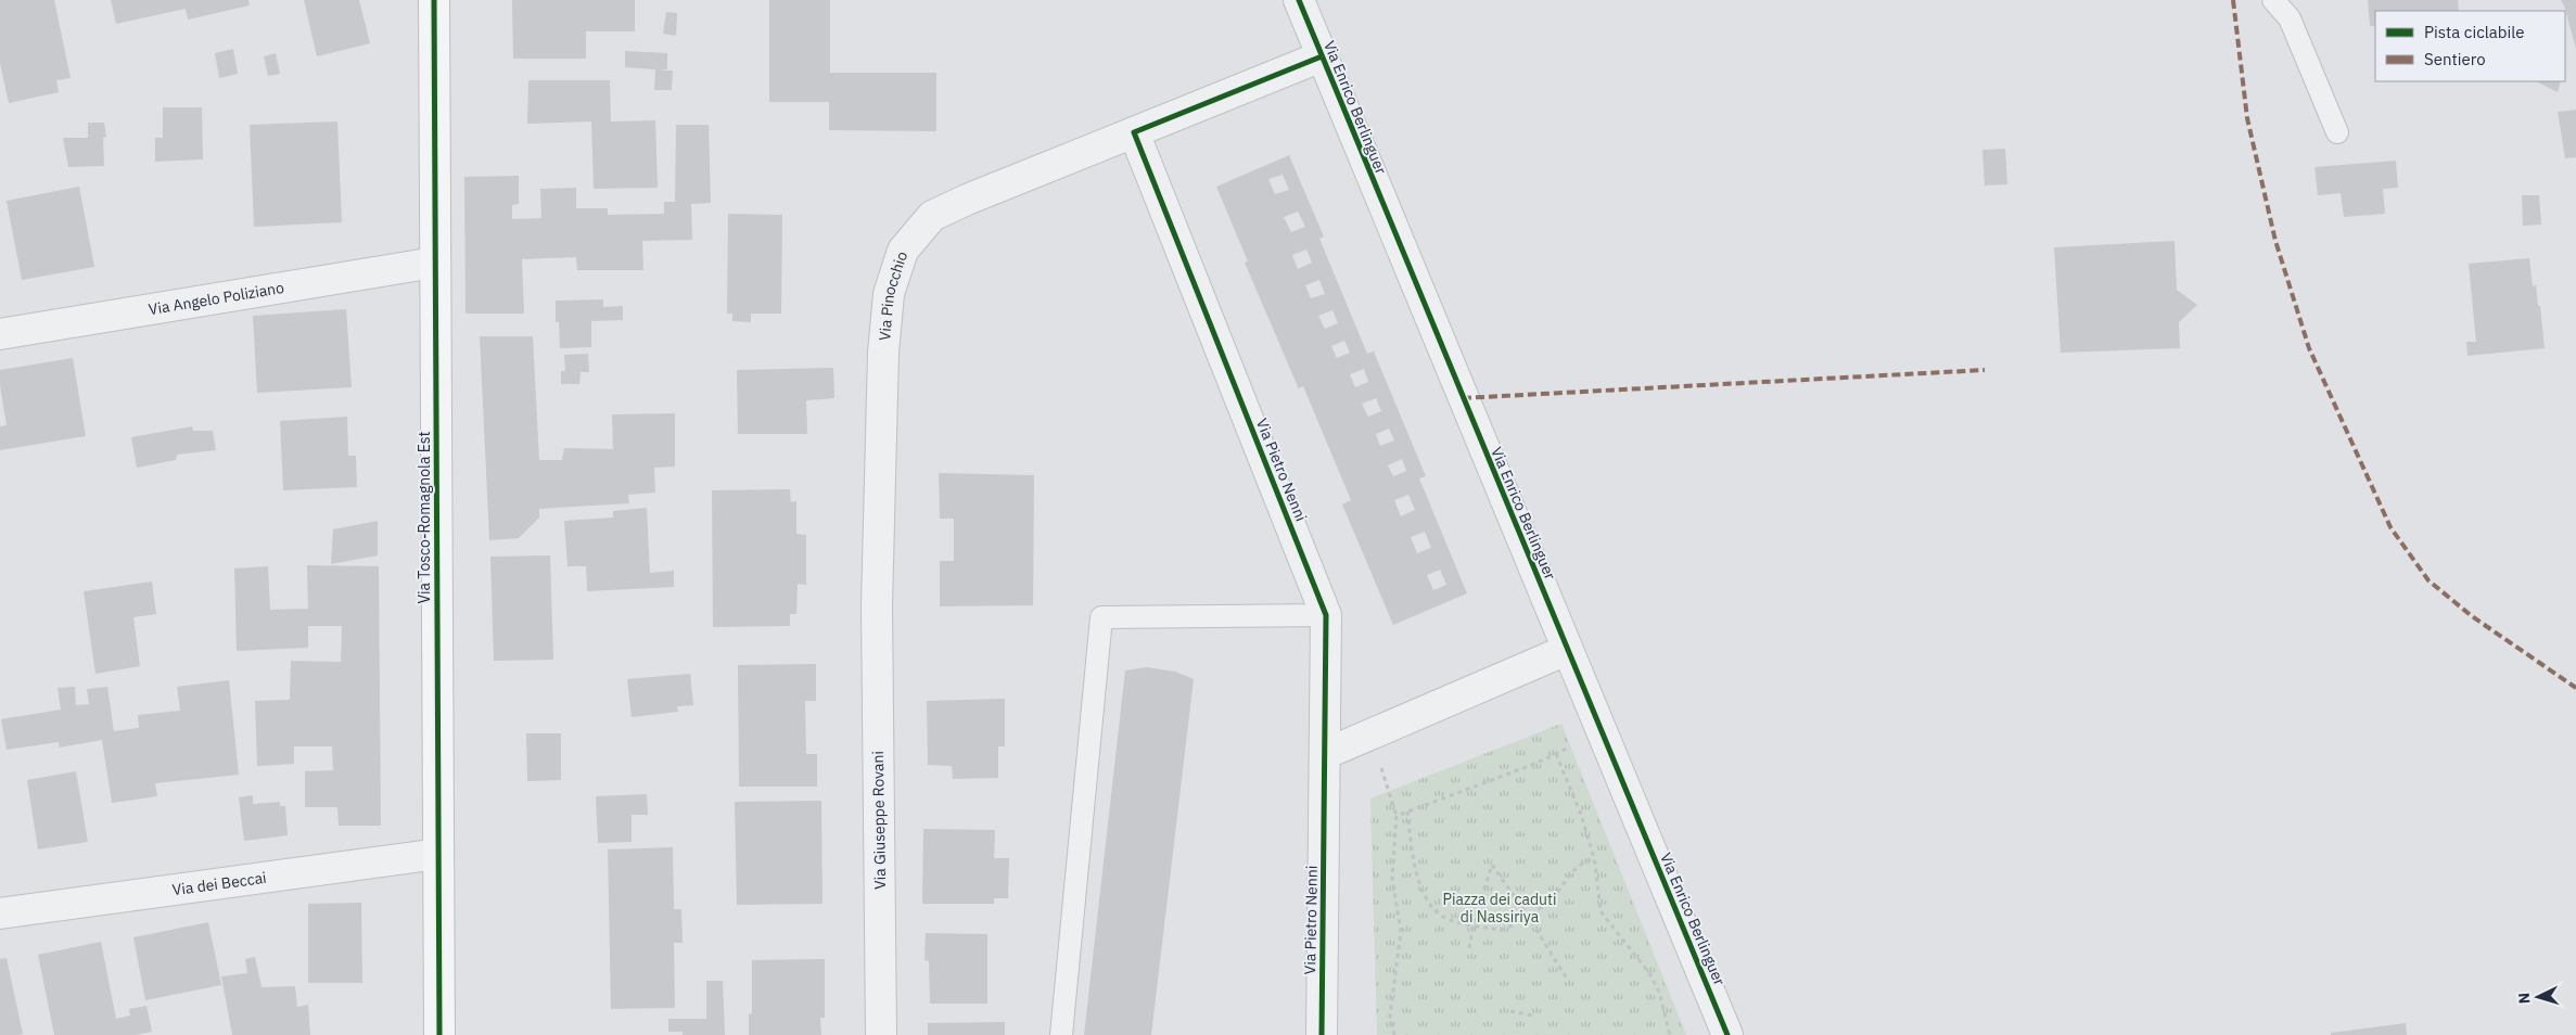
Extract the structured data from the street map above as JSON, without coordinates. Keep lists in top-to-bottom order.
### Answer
{
  "streets": {
    "main road": ["Via Tosco-Romagnola Est"],
    "street": [
      "Via Enrico Berlinguer",
      "Via Pinocchio",
      "Via Angelo Poliziano",
      "Via Pietro Nenni",
      "Via Giuseppe Rovani",
      "Via dei Beccai"
    ]
  },
  "crossings": [
    ["Via Pinocchio", "Via Pietro Nenni"],
    ["Via Pinocchio", "Via Giuseppe Rovani"],
    ["Via Angelo Poliziano", "Via Tosco-Romagnola Est"],
    ["Via Tosco-Romagnola Est", "Via dei Beccai"]
  ],
  "parks": ["Piazza dei caduti di Nassiriya"],
  "legend": ["Pista ciclabile", "Sentiero"],
  "north": "left"
}
